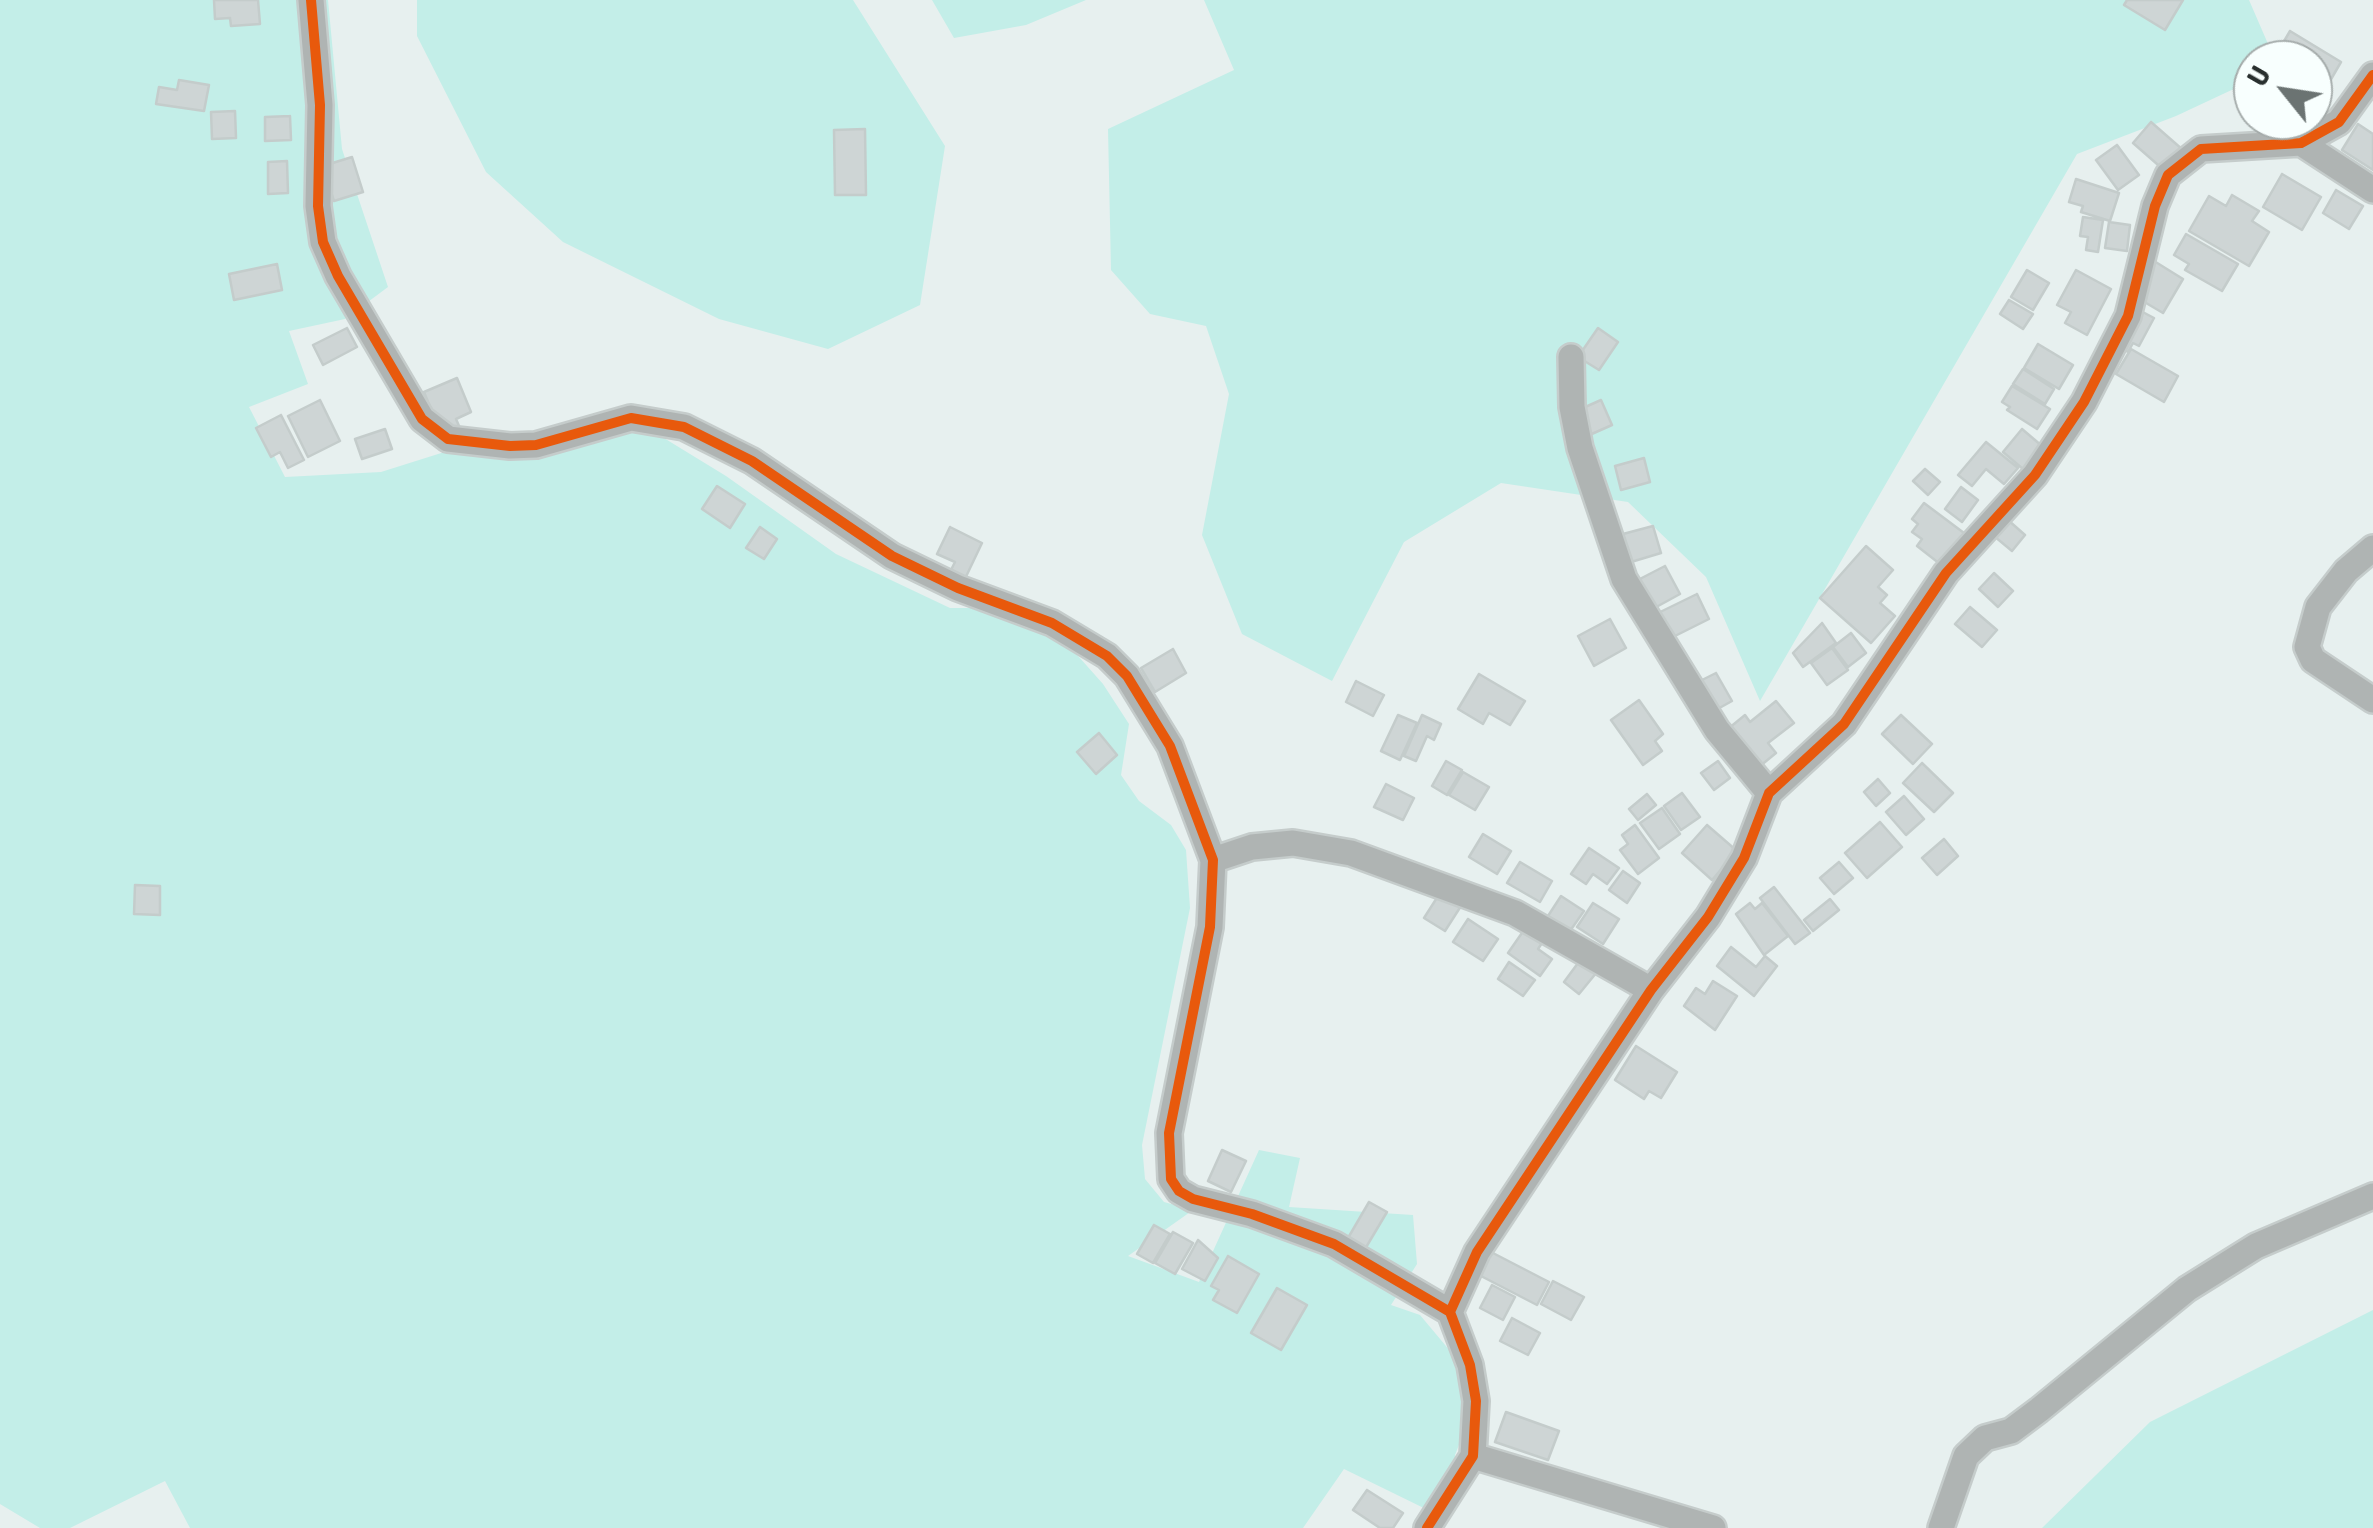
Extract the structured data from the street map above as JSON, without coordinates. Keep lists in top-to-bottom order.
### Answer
{
  "north": "top left"
}
